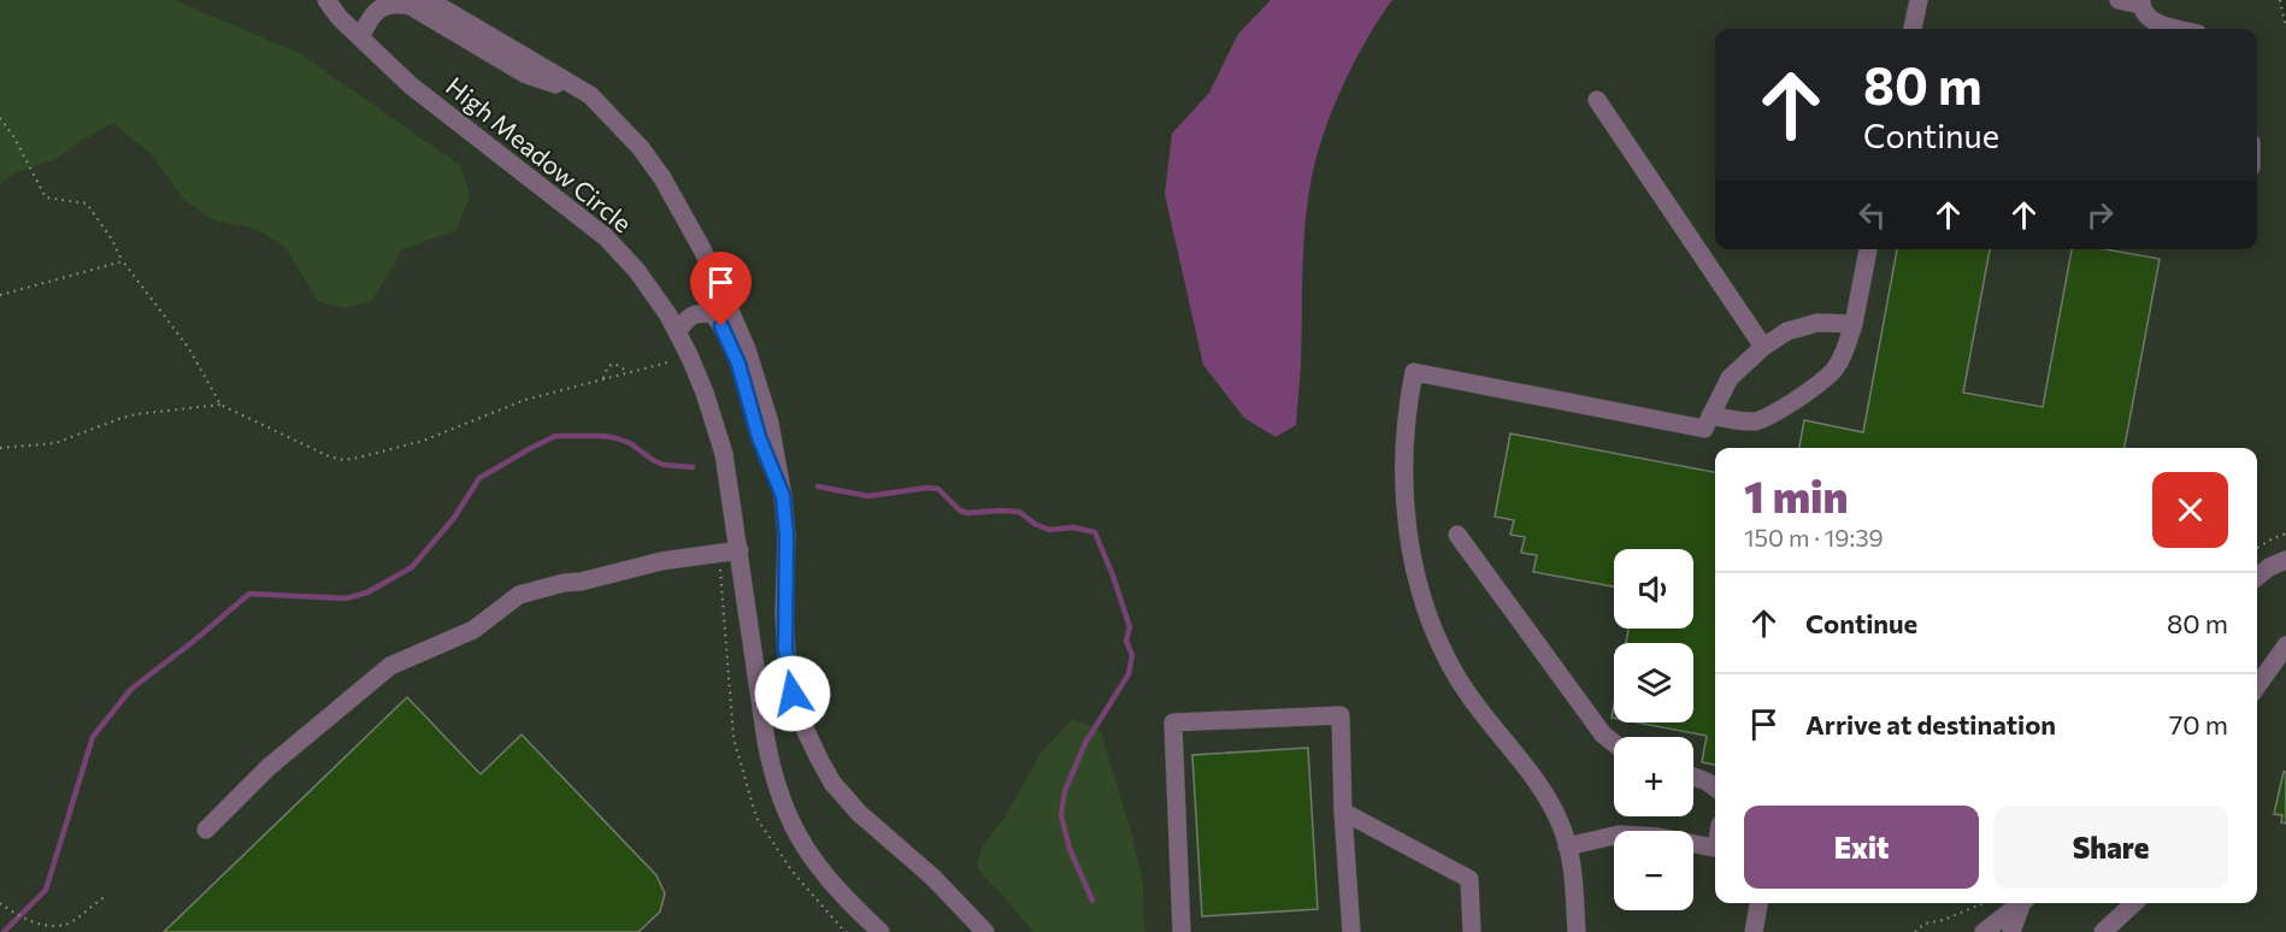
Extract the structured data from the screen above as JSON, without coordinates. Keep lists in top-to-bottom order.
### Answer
{
  "streets": {
    "street": ["High Meadow Circle"]
  },
  "page": {
    "turn": ["80 m", "Continue"],
    "heading": ["1 min", "150 m · 19:39"],
    "map_buttons": ["+", "−"],
    "list": [
      {
        "name": "Continue",
        "value": "80 m"
      },
      {
        "name": "Arrive at destination",
        "value": "70 m"
      }
    ],
    "buttons": ["Exit", "Share"]
  }
}
